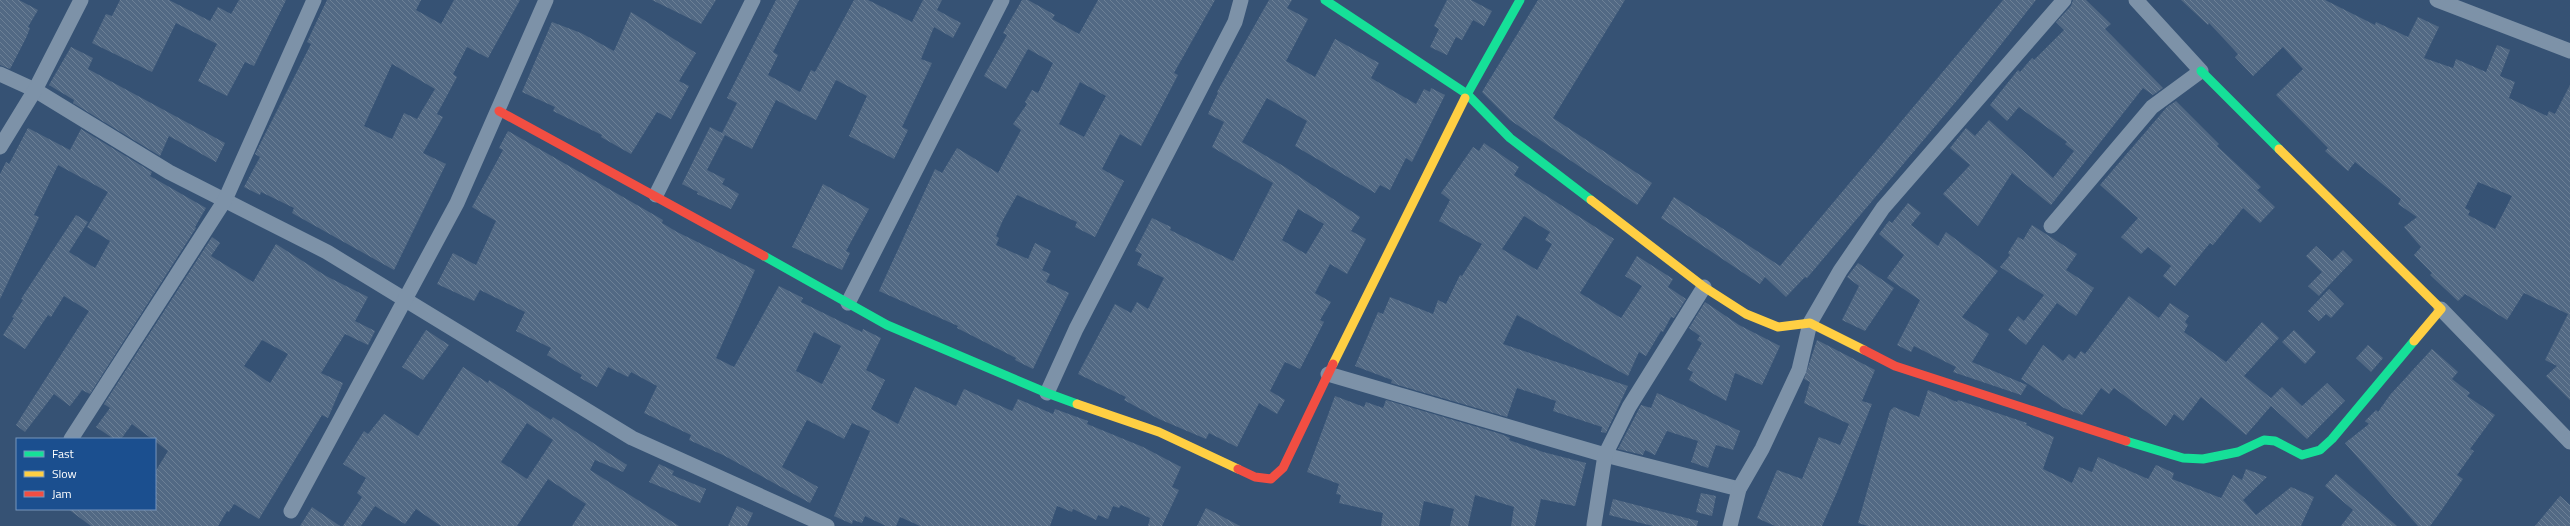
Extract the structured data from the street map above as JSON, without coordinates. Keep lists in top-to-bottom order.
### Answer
{
  "legend": ["Fast", "Slow", "Jam"]
}
